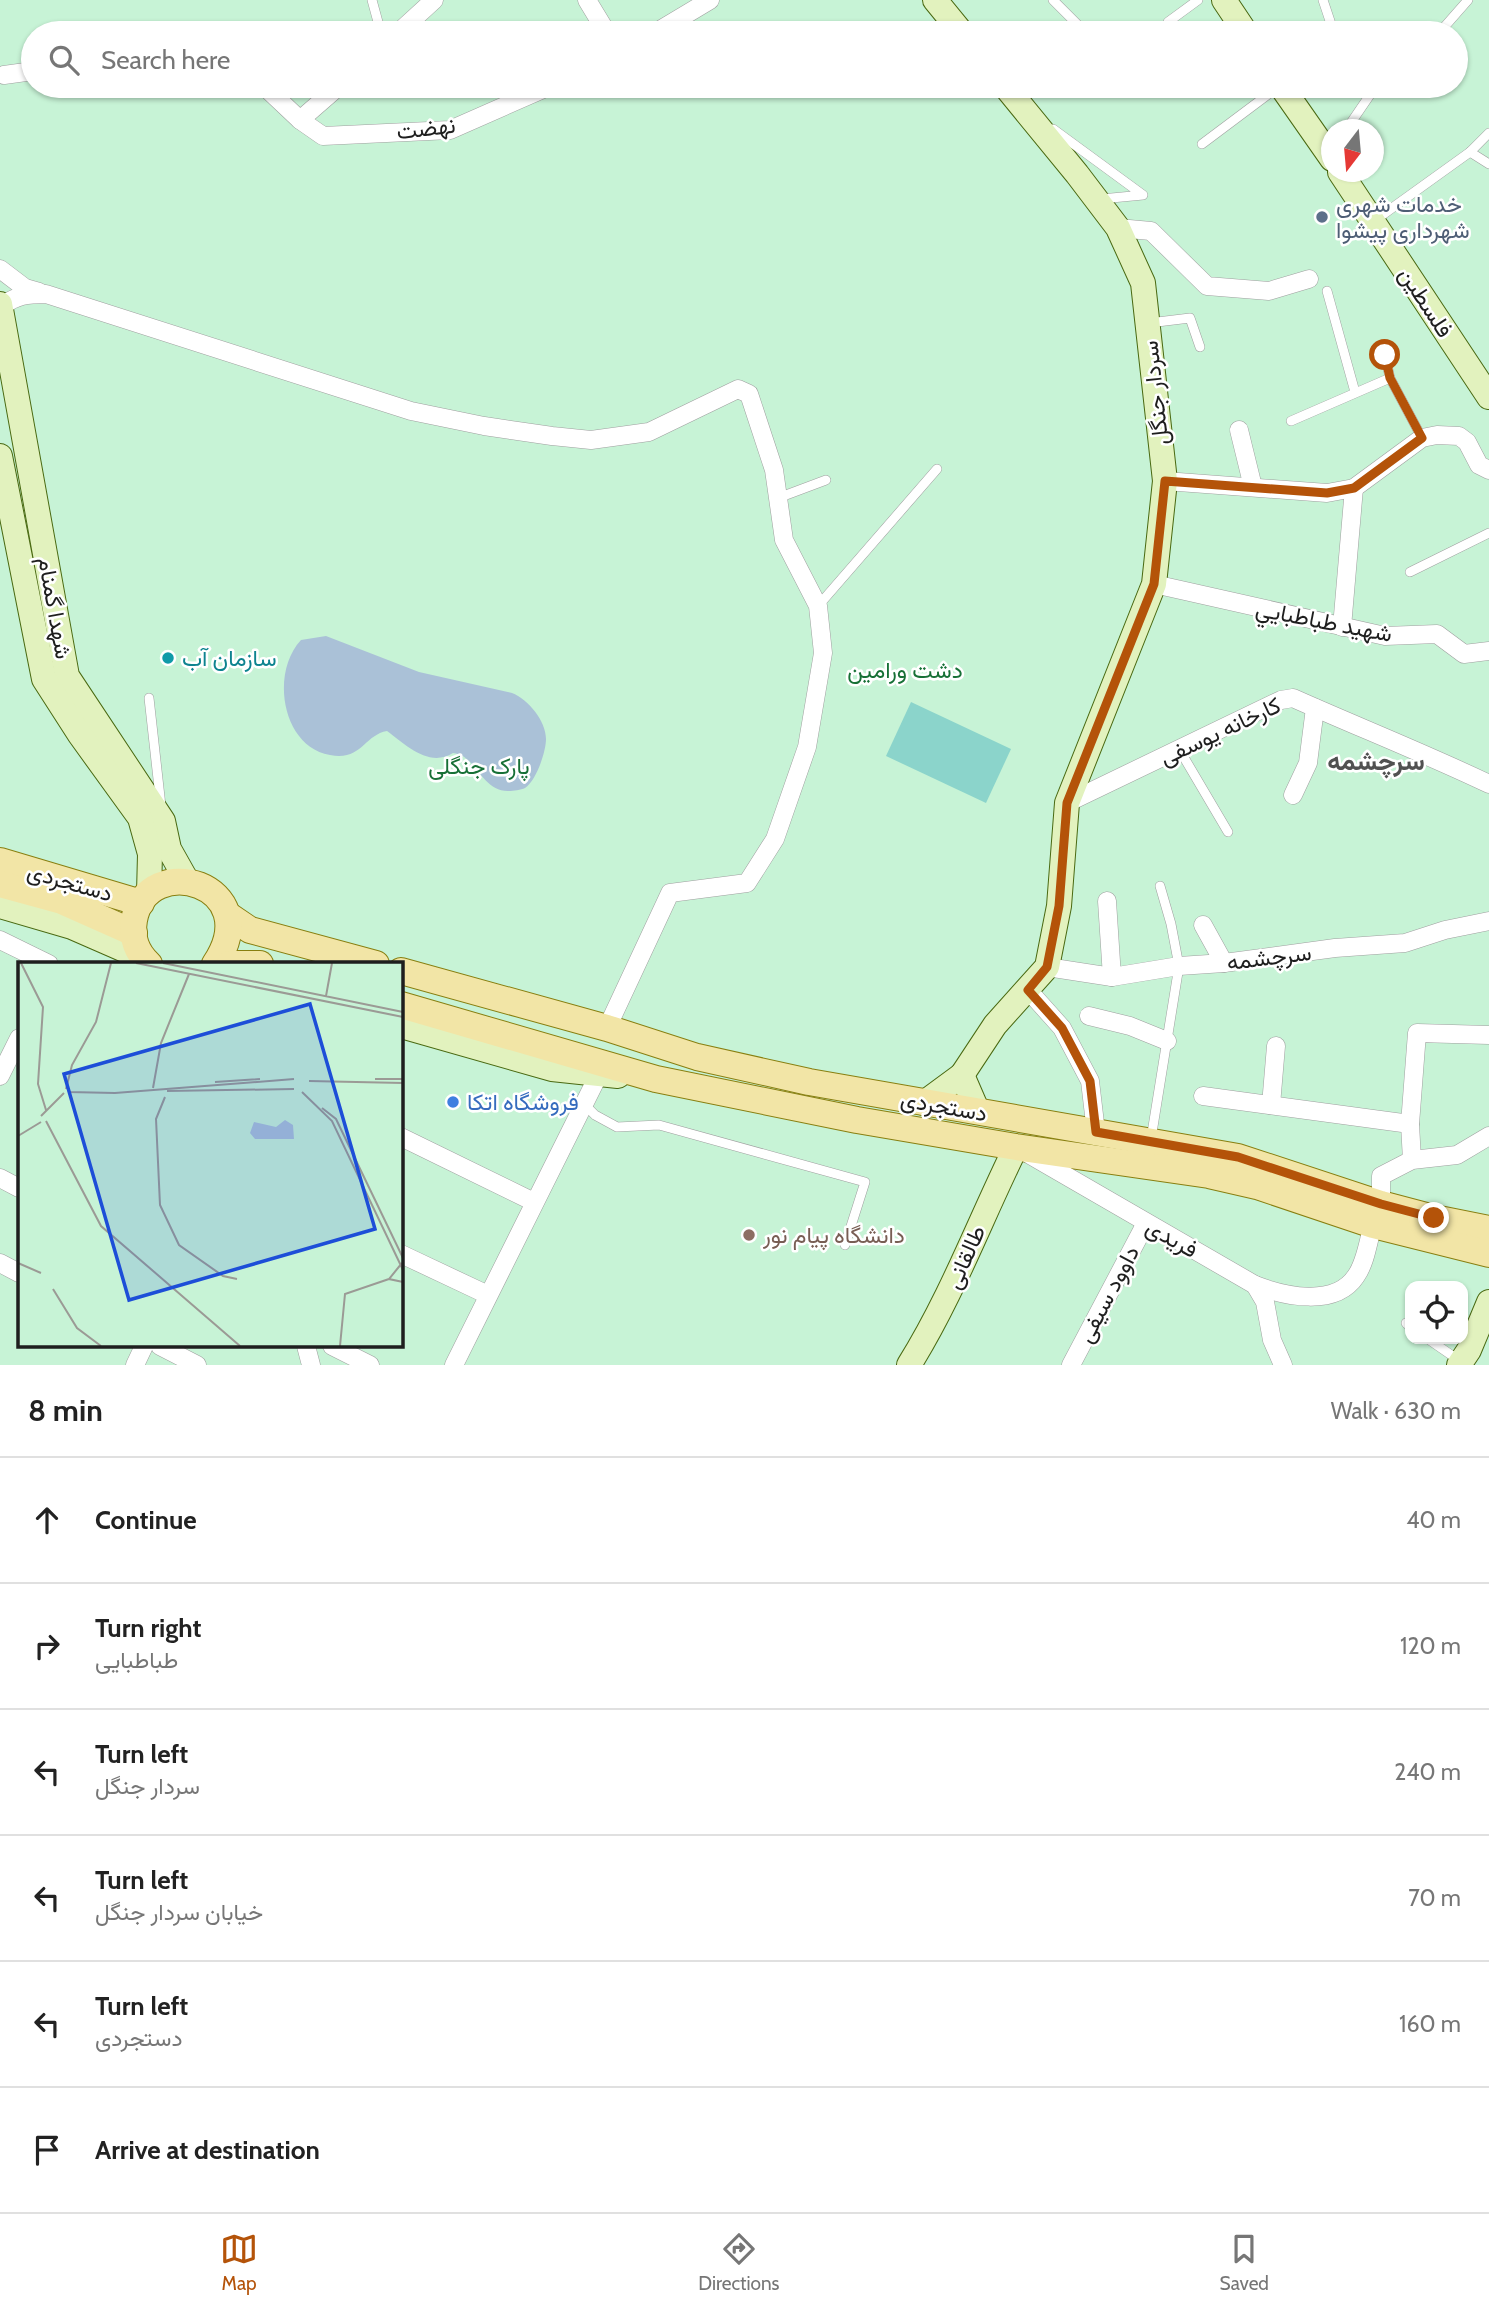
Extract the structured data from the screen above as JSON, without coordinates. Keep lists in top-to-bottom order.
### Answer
{
  "streets": {
    "main road": ["دستجردی"],
    "street": [
      "نهضت",
      "فلسطین",
      "سردار جنگل",
      "شهدا گمنام",
      "شهيد طباطبايي",
      "کارخانه یوسفی",
      "سرچشمه",
      "فریدی",
      "طالقانی",
      "داوود سیفی"
    ]
  },
  "crossings": [
    ["سردار جنگل", "شهيد طباطبايي"],
    ["سردار جنگل", "کارخانه یوسفی"],
    ["سردار جنگل", "دستجردی"],
    ["سردار جنگل", "سرچشمه"],
    ["شهدا گمنام", "دستجردی"],
    ["دستجردی", "فریدی"],
    ["دستجردی", "طالقانی"],
    ["فریدی", "طالقانی"],
    ["فریدی", "داوود سیفی"]
  ],
  "districts": ["سرچشمه"],
  "parks": ["دشت ورامین", "پارک جنگلی"],
  "places": [
    "خدمات شهری شهرداری پیشوا",
    "سازمان آب",
    "فروشگاه اتکا",
    "دانشگاه پیام نور"
  ],
  "north": "bottom",
  "page": {
    "search": "Search here",
    "heading": ["8 min", "Walk · 630 m"],
    "list": [
      ["Continue", "40 m"],
      ["Turn right", "طباطبایی", "120 m"],
      ["Turn left", "سردار جنگل", "240 m"],
      ["Turn left", "خیابان سردار جنگل", "70 m"],
      ["Turn left", "دستجردی", "160 m"],
      "Arrive at destination"
    ],
    "nav": ["Map", "Directions", "Saved"]
  }
}
